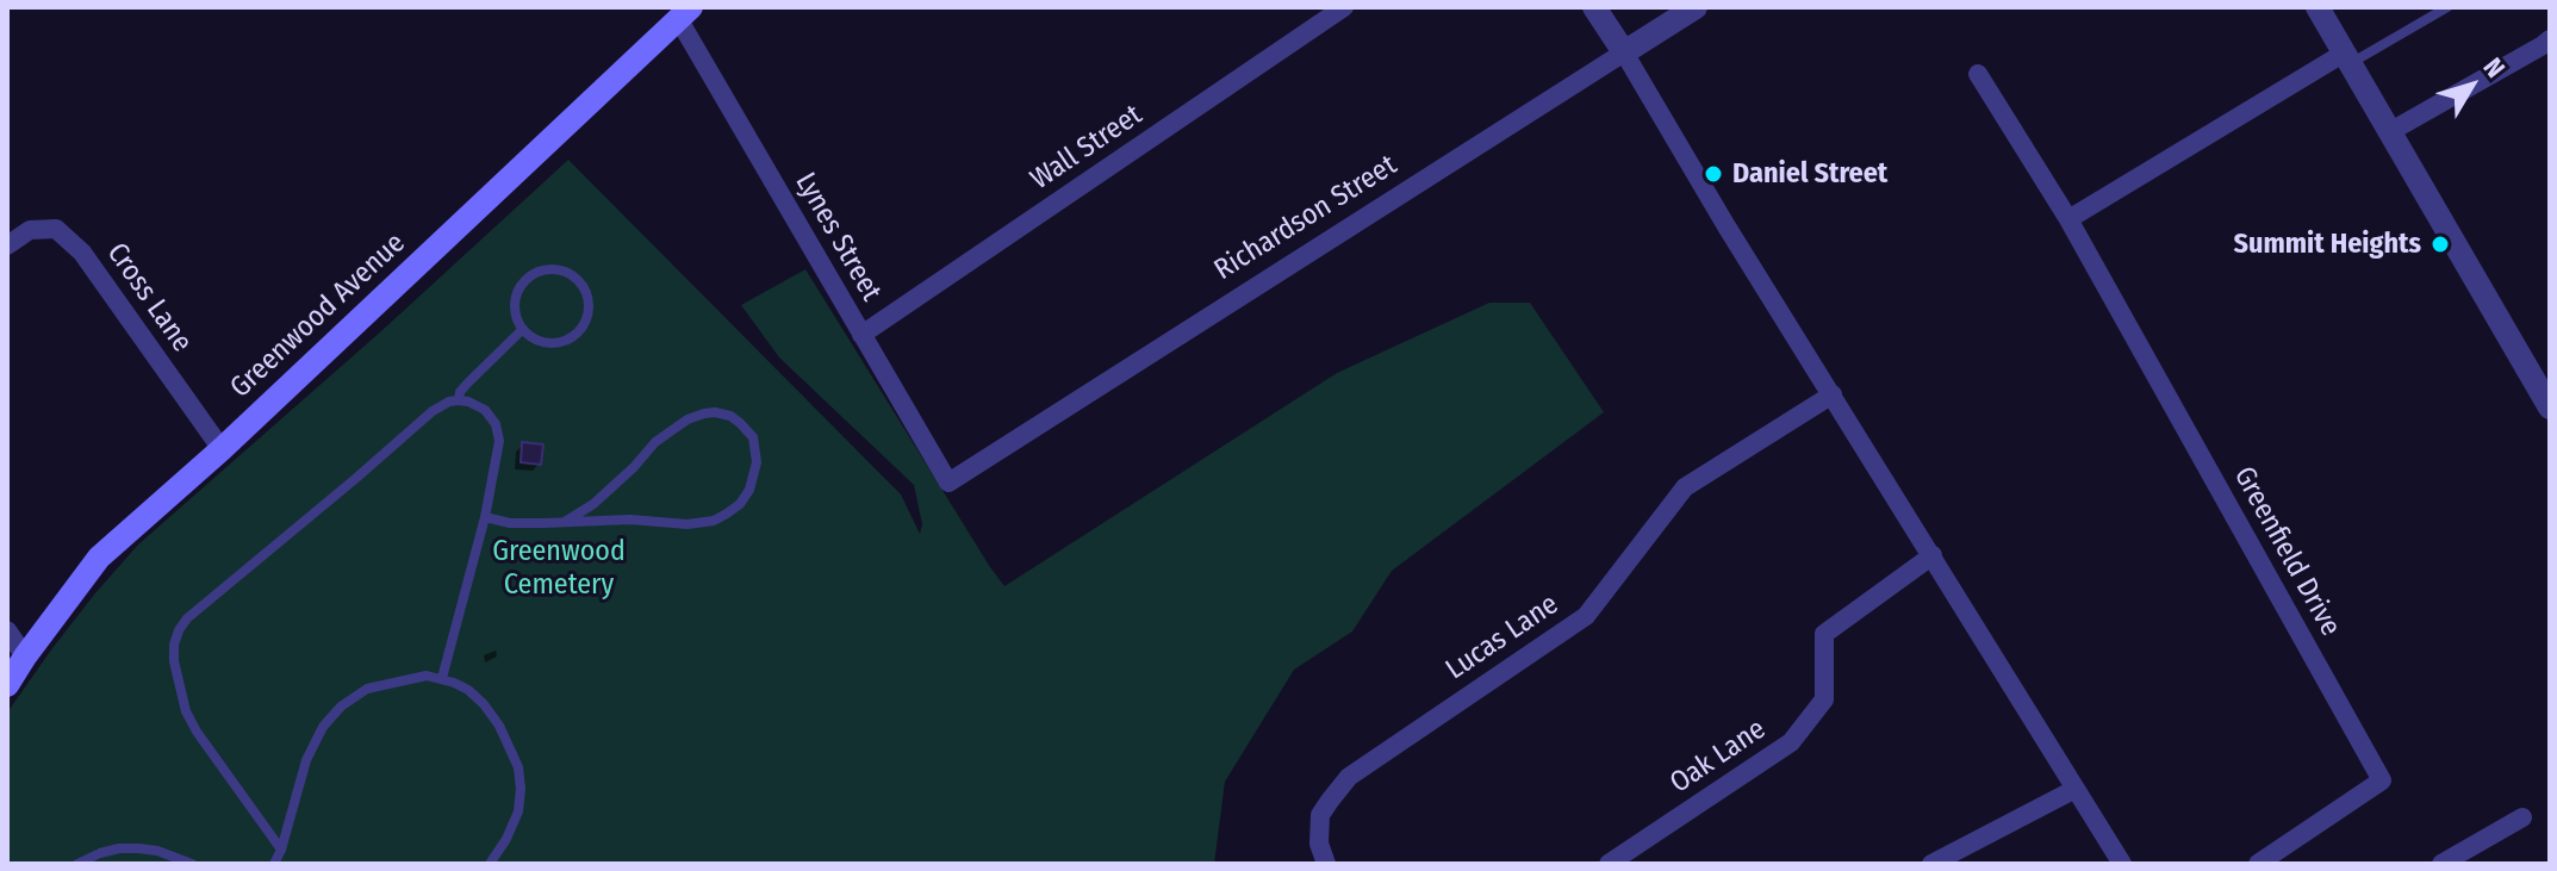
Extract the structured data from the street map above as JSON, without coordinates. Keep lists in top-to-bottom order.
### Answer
{
  "streets": {
    "main road": ["Greenwood Avenue"],
    "street": [
      "Wall Street",
      "Richardson Street",
      "Lynes Street",
      "Cross Lane",
      "Greenfield Drive",
      "Lucas Lane",
      "Oak Lane"
    ]
  },
  "crossings": [
    ["Wall Street", "Lynes Street"],
    ["Richardson Street", "Lynes Street"],
    ["Lynes Street", "Greenwood Avenue"],
    ["Cross Lane", "Greenwood Avenue"]
  ],
  "parks": ["Greenwood Cemetery"],
  "places": ["Daniel Street", "Summit Heights"],
  "north": "top right"
}
